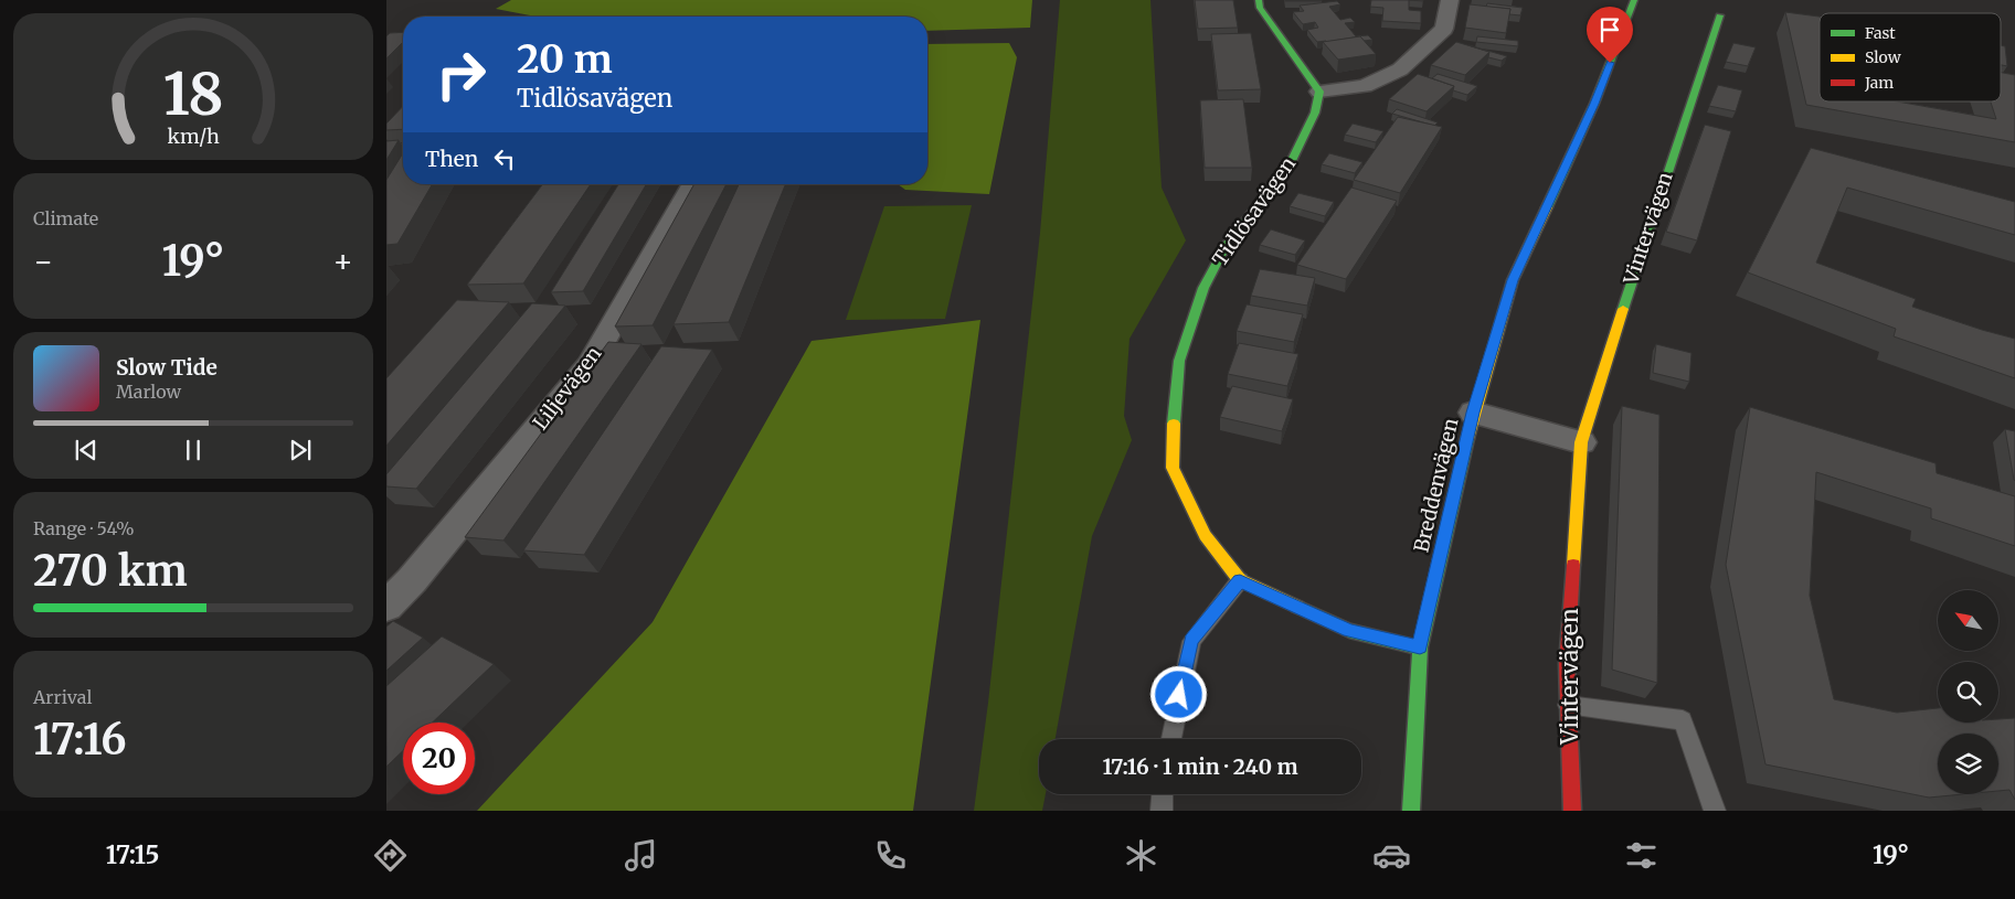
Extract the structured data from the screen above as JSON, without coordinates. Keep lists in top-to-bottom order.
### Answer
{
  "streets": {
    "street": [
      "Tidlösavägen",
      "Vintervägen",
      "Liljevägen",
      "Breddenvägen"
    ]
  },
  "crossings": [
    ["Tidlösavägen", "Breddenvägen"]
  ],
  "legend": ["Fast", "Slow", "Jam"],
  "north": "top left",
  "page": {
    "turn": ["20 m", "Tidlösavägen"],
    "then": "Then",
    "tile": [
      "Climate",
      ["Range · 54%", "270 km"],
      ["Arrival", "17:16"]
    ],
    "heat": ["−", "19°", "+"],
    "song": ["Slow Tide", "Marlow"],
    "limit": "20",
    "trip": "17:16 · 1 min · 240 m",
    "tabs": ["17:15", "19°"],
    "gauge": ["18", "km/h"]
  }
}
